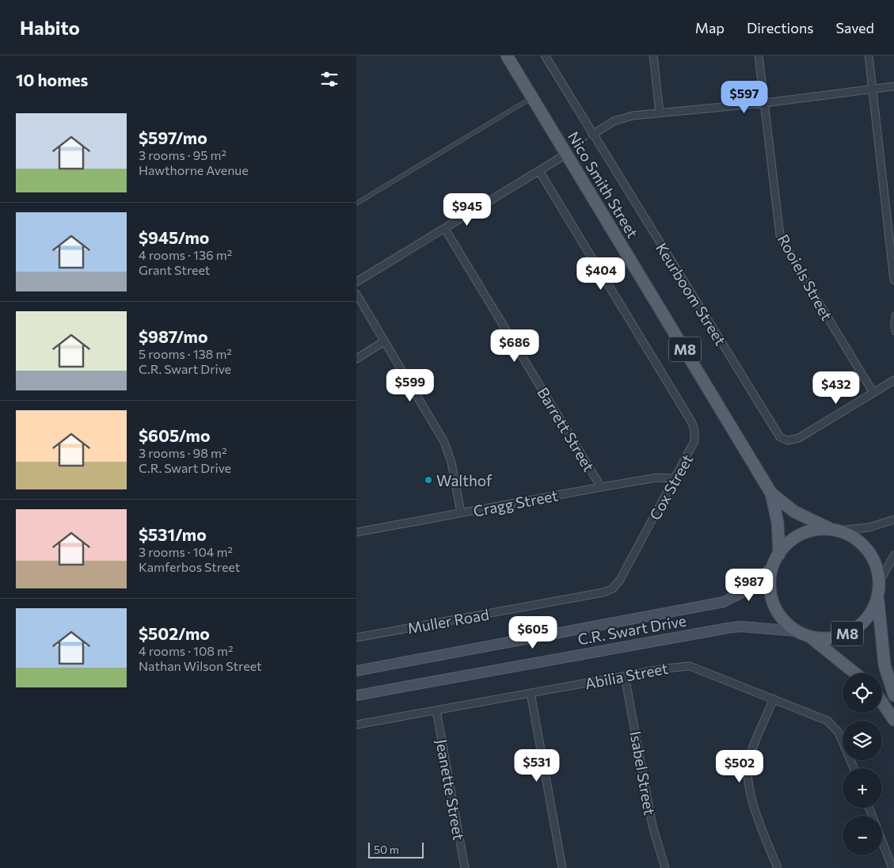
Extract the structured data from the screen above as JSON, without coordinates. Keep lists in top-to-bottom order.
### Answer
{
  "streets": {
    "main road": ["Nico Smith Street", "M8", "C.R. Swart Drive"],
    "street": [
      "Rooiels Street",
      "Keurboom Street",
      "Barrett Street",
      "Cox Street",
      "Cragg Street",
      "Muller Road",
      "Abilia Street",
      "Isabel Street",
      "Jeanette Street"
    ]
  },
  "crossings": [
    ["Nico Smith Street", "M8"],
    ["Nico Smith Street", "C.R. Swart Drive"],
    ["Rooiels Street", "Keurboom Street"],
    ["M8", "C.R. Swart Drive"],
    ["Barrett Street", "Cragg Street"],
    ["Cox Street", "Cragg Street"],
    ["Cox Street", "Muller Road"],
    ["Abilia Street", "Isabel Street"],
    ["Abilia Street", "Jeanette Street"]
  ],
  "places": ["Walthof"],
  "scale_bar": "50 m",
  "page": {
    "header": "Habito",
    "nav": ["Map", "Directions", "Saved"],
    "heading": "10 homes",
    "price": [
      "$597",
      "$945",
      "$404",
      "$686",
      "$599",
      "$432",
      "$987",
      "$605",
      "$531",
      "$502"
    ],
    "list": [
      {
        "name": "$597/mo",
        "note": "3 rooms · 95 m² · Hawthorne Avenue"
      },
      {
        "name": "$945/mo",
        "note": "4 rooms · 136 m² · Grant Street"
      },
      {
        "name": "$987/mo",
        "note": "5 rooms · 138 m² · C.R. Swart Drive"
      },
      {
        "name": "$605/mo",
        "note": "3 rooms · 98 m² · C.R. Swart Drive"
      },
      {
        "name": "$531/mo",
        "note": "3 rooms · 104 m² · Kamferbos Street"
      },
      {
        "name": "$502/mo",
        "note": "4 rooms · 108 m² · Nathan Wilson Street"
      }
    ],
    "map_buttons": ["+", "−"],
    "scale": "50 m"
  }
}
